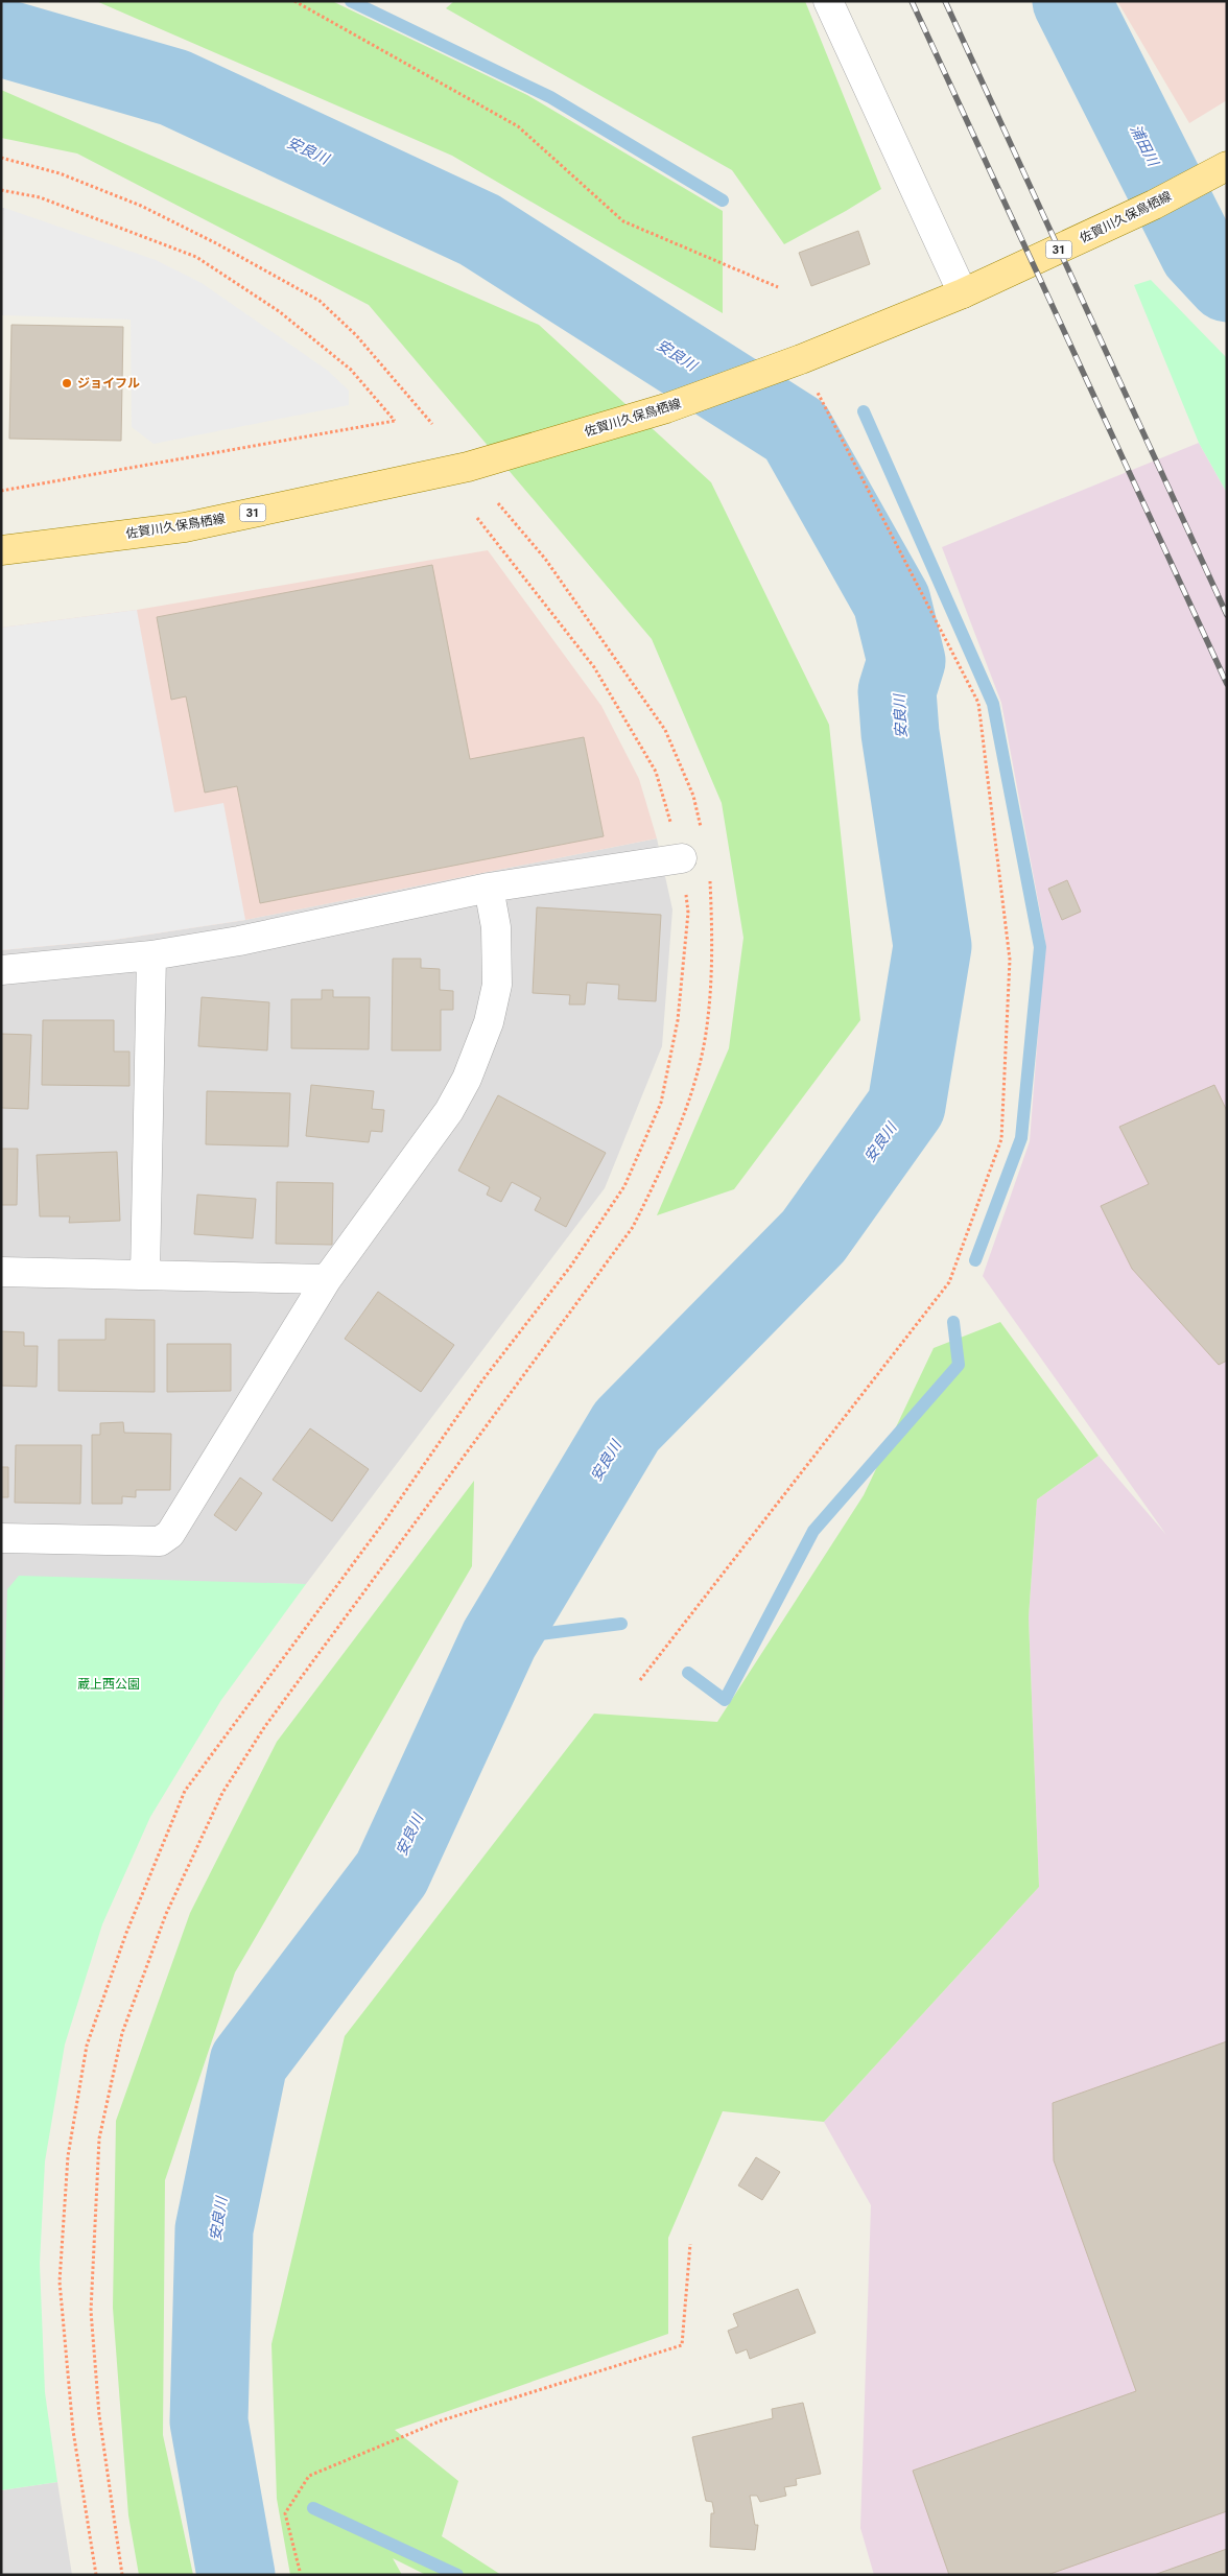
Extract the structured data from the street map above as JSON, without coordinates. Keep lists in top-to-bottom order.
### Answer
{
  "streets": {
    "main road": ["佐賀川久保鳥栖線", "31"]
  },
  "water": ["浦田川", "安良川"],
  "parks": ["蔵上西公園"],
  "places": ["ジョイフル"]
}
